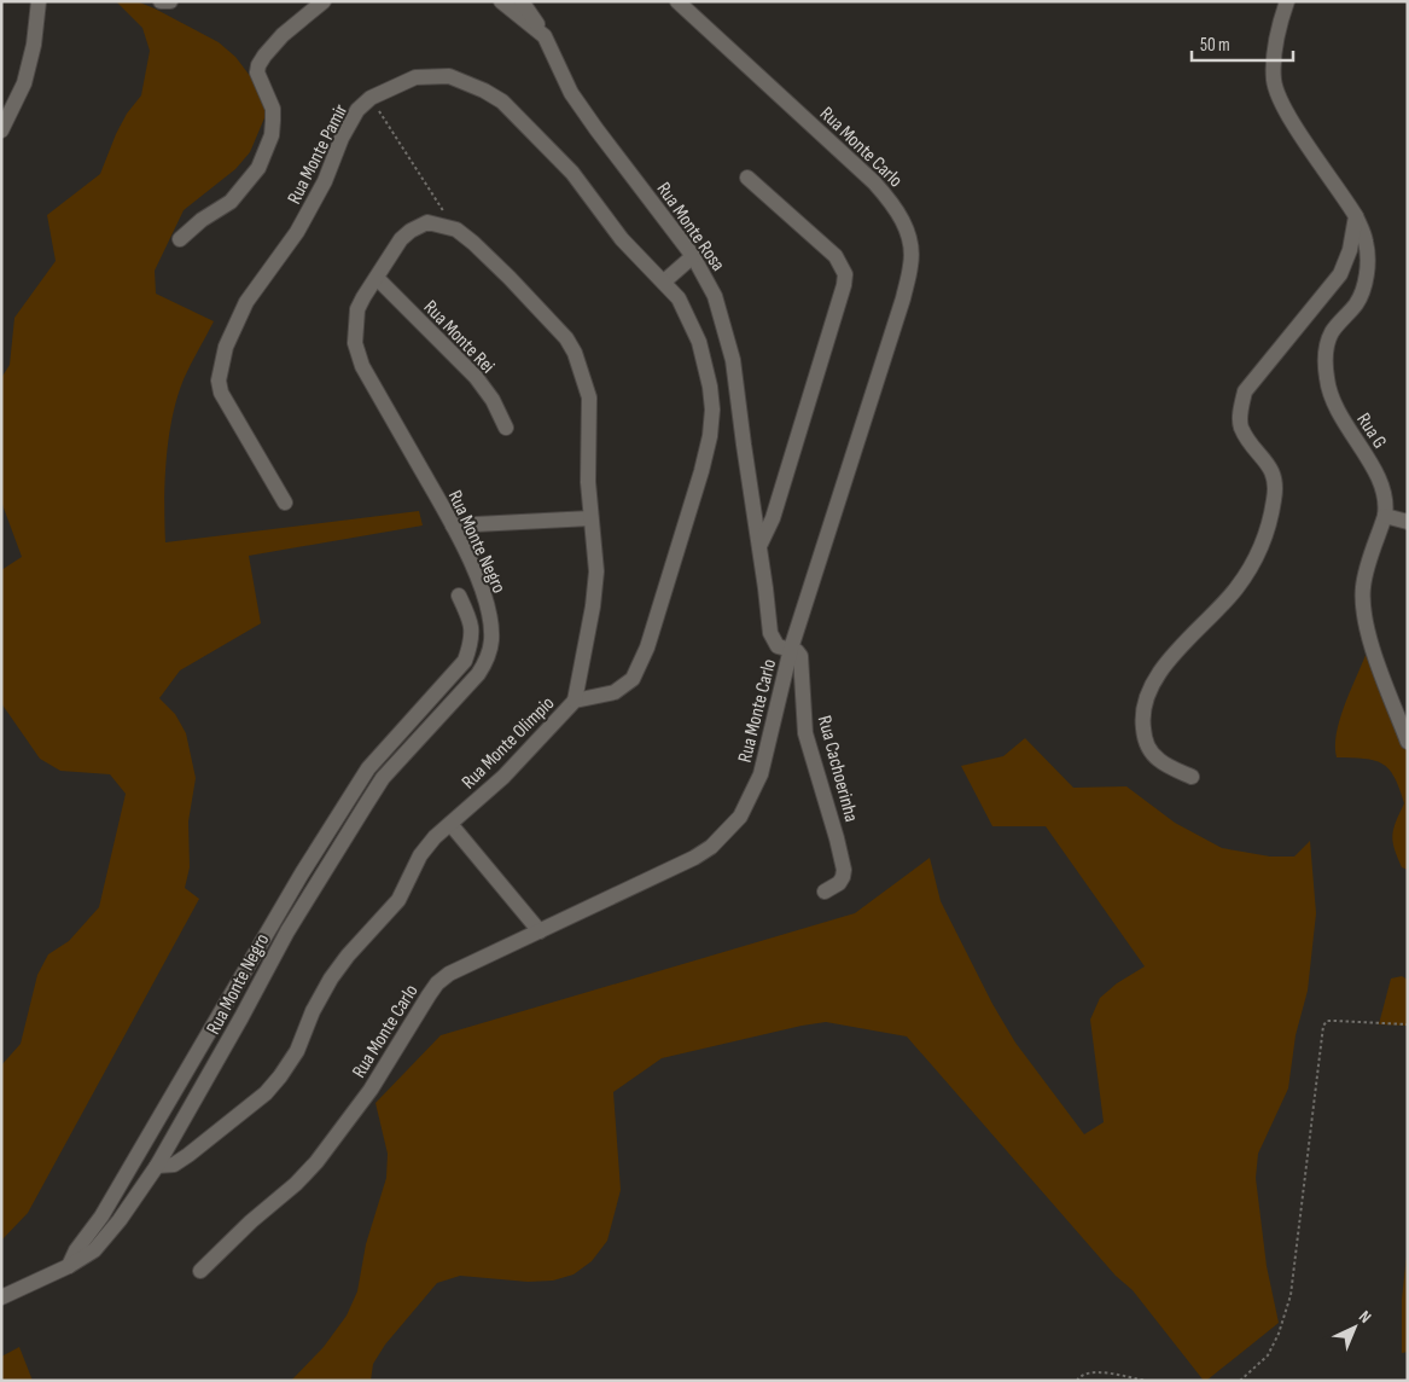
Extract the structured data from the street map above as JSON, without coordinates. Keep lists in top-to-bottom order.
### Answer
{
  "streets": {
    "street": [
      "Rua Monte Carlo",
      "Rua Monte Pamir",
      "Rua Monte Rosa",
      "Rua Monte Rei",
      "Rua G",
      "Rua Monte Negro",
      "Rua Monte Olimpio",
      "Rua Cachoerinha"
    ]
  },
  "crossings": [
    ["Rua Monte Carlo", "Rua Monte Rosa"],
    ["Rua Monte Carlo", "Rua Cachoerinha"],
    ["Rua Monte Pamir", "Rua Monte Olimpio"],
    ["Rua Monte Rosa", "Rua Cachoerinha"],
    ["Rua Monte Rei", "Rua Monte Negro"],
    ["Rua Monte Negro", "Rua Monte Olimpio"]
  ],
  "scale_bar": "50 m",
  "north": "top right"
}
